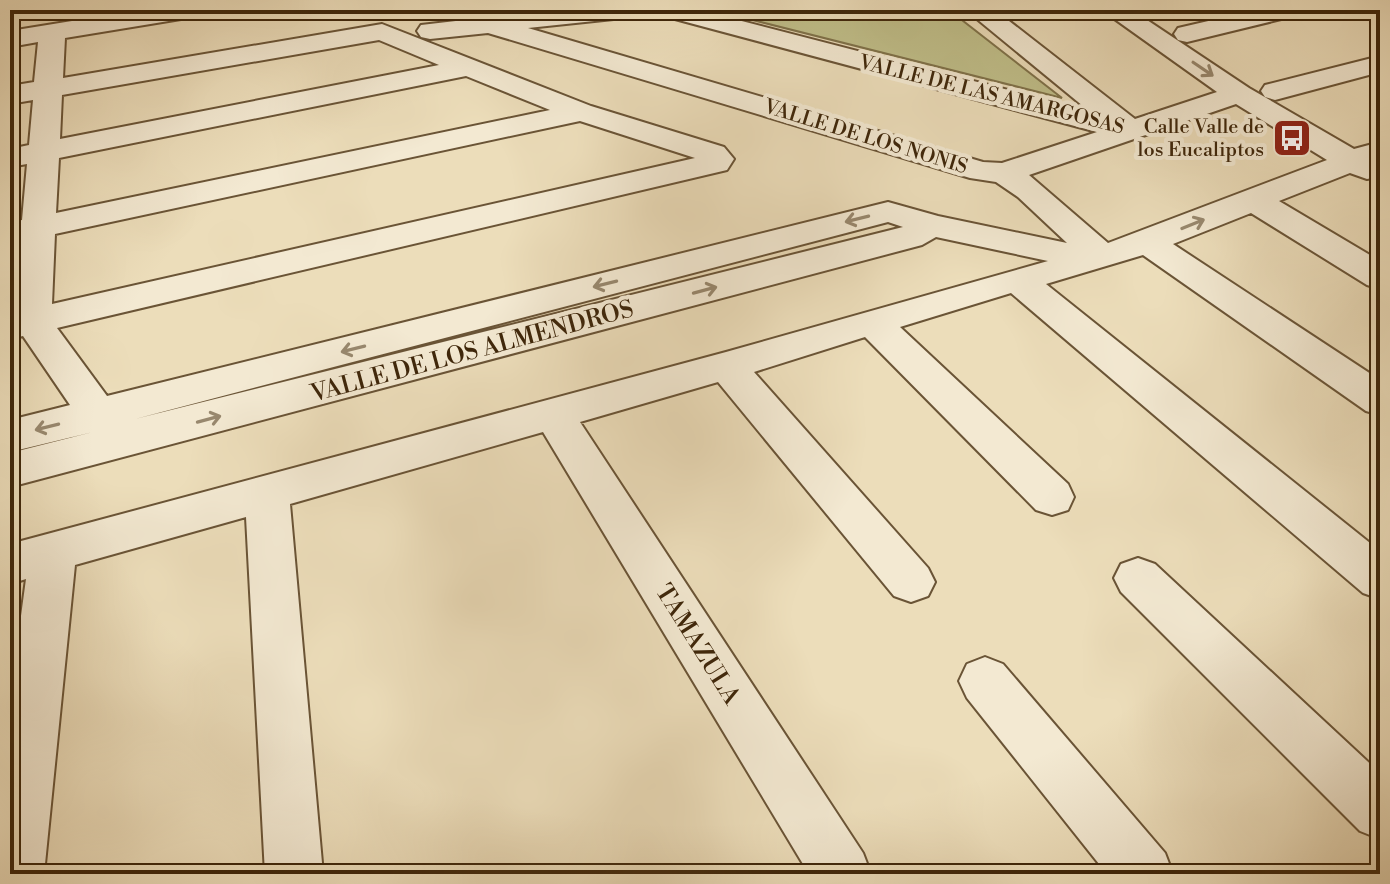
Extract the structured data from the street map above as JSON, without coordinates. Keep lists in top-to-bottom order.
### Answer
{
  "streets": {
    "street": [
      "VALLE DE LAS AMARGOSAS",
      "VALLE DE LOS NONIS",
      "VALLE DE LOS ALMENDROS",
      "TAMAZULA"
    ]
  },
  "crossings": [
    ["VALLE DE LAS AMARGOSAS", "VALLE DE LOS NONIS"]
  ],
  "places": {
    "bus stop": ["Calle Valle de los Eucaliptos"]
  }
}
